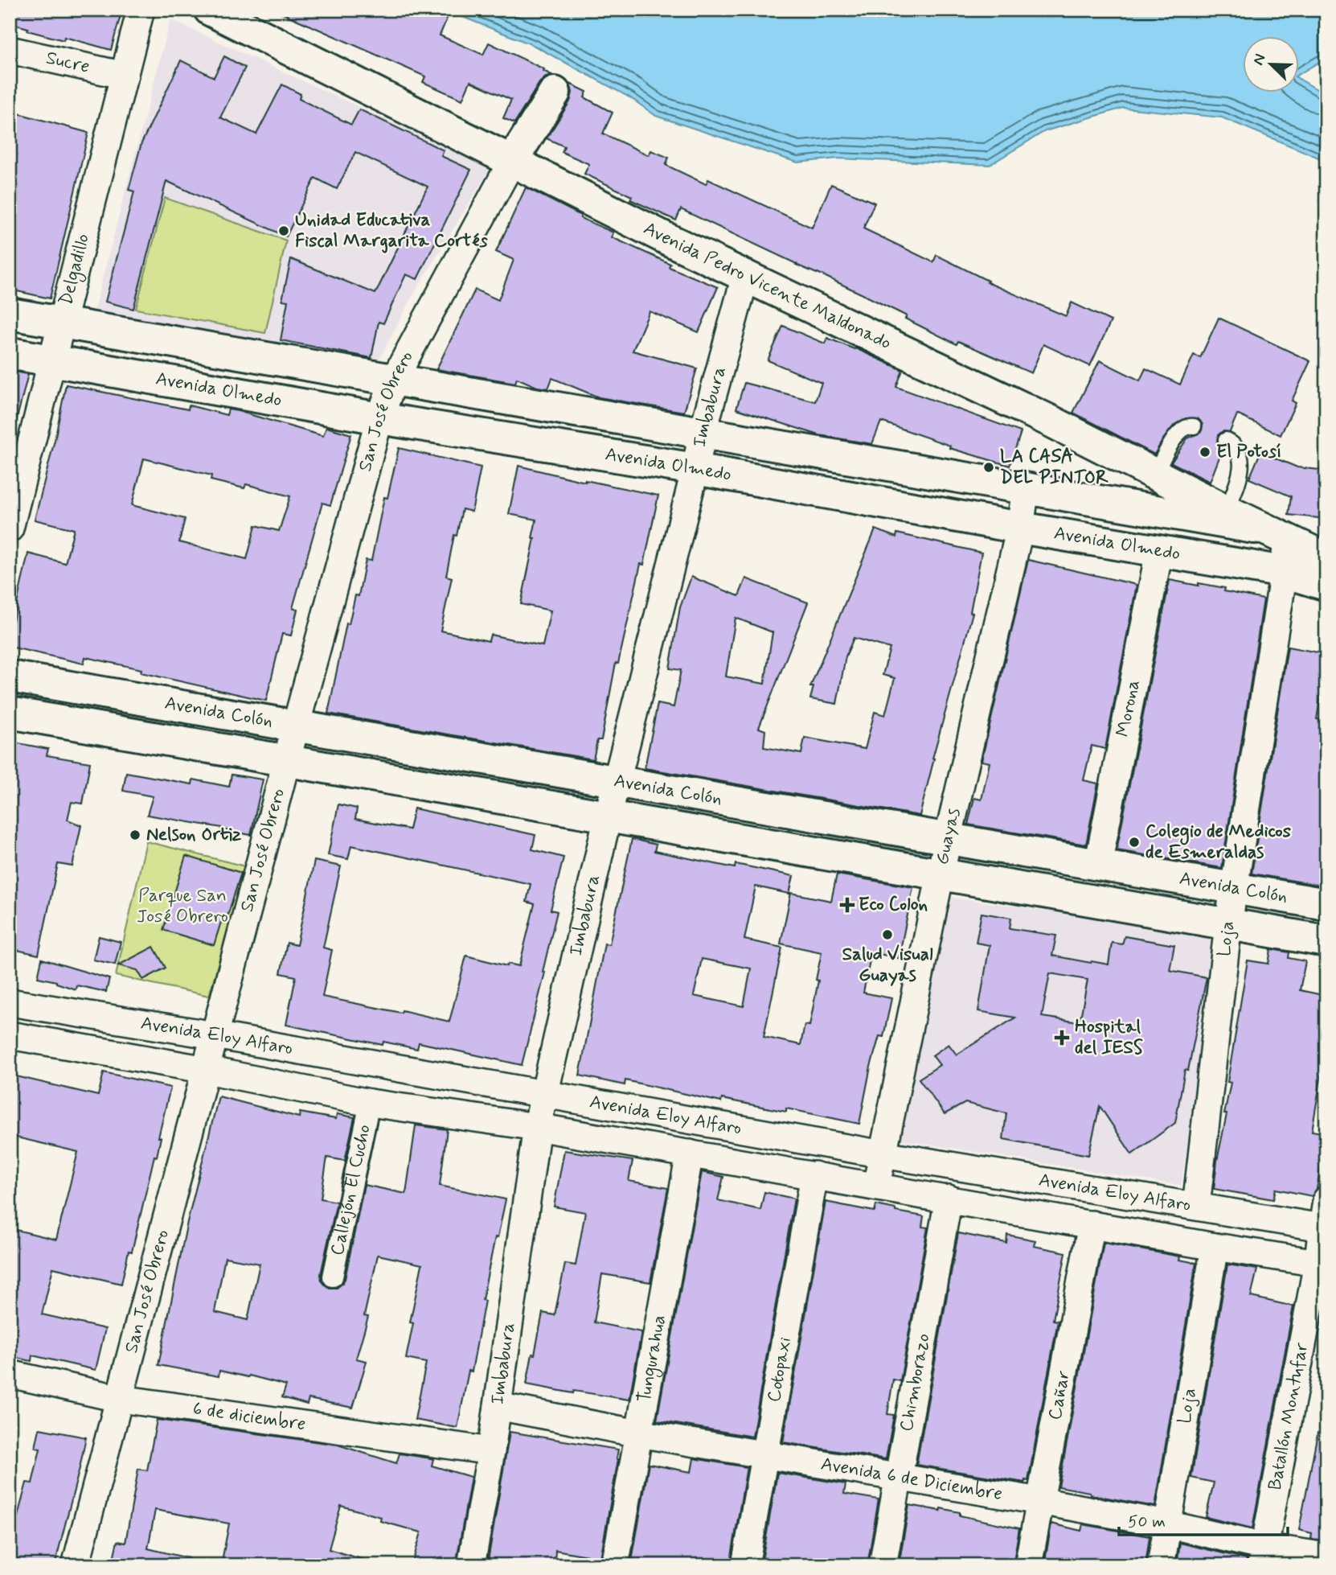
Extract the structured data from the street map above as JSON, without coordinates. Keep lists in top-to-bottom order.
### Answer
{
  "streets": {
    "street": [
      "Sucre",
      "Delgadillo",
      "Avenida Pedro Vicente Maldonado",
      "Avenida Olmedo",
      "Imbabura",
      "San José Obrero",
      "Morona",
      "Avenida Colón",
      "Guayas",
      "Loja",
      "Avenida Eloy Alfaro",
      "Callejón El Cucho",
      "Tungurahua",
      "Cotopaxi",
      "Chimborazo",
      "Cañar",
      "6 de diciembre",
      "Batallón Montufar",
      "Avenida 6 de Diciembre"
    ]
  },
  "crossings": [
    ["Sucre", "Delgadillo"],
    ["Delgadillo", "Avenida Olmedo"],
    ["Avenida Pedro Vicente Maldonado", "Avenida Olmedo"],
    ["Avenida Pedro Vicente Maldonado", "Imbabura"],
    ["Avenida Pedro Vicente Maldonado", "San José Obrero"],
    ["Avenida Pedro Vicente Maldonado", "Loja"],
    ["Avenida Olmedo", "Imbabura"],
    ["Avenida Olmedo", "San José Obrero"],
    ["Avenida Olmedo", "Morona"],
    ["Avenida Olmedo", "Guayas"],
    ["Avenida Olmedo", "Loja"],
    ["Imbabura", "Avenida Colón"],
    ["Imbabura", "Avenida Eloy Alfaro"],
    ["Imbabura", "6 de diciembre"],
    ["Imbabura", "Avenida 6 de Diciembre"],
    ["San José Obrero", "Avenida Colón"],
    ["San José Obrero", "Avenida Eloy Alfaro"],
    ["San José Obrero", "6 de diciembre"],
    ["Morona", "Avenida Colón"],
    ["Avenida Colón", "Guayas"],
    ["Avenida Colón", "Loja"],
    ["Guayas", "Avenida Eloy Alfaro"],
    ["Loja", "Avenida Eloy Alfaro"],
    ["Loja", "Avenida 6 de Diciembre"],
    ["Avenida Eloy Alfaro", "Callejón El Cucho"],
    ["Avenida Eloy Alfaro", "Tungurahua"],
    ["Avenida Eloy Alfaro", "Cotopaxi"],
    ["Avenida Eloy Alfaro", "Chimborazo"],
    ["Avenida Eloy Alfaro", "Cañar"],
    ["Avenida Eloy Alfaro", "Batallón Montufar"],
    ["Tungurahua", "Avenida 6 de Diciembre"],
    ["Cotopaxi", "Avenida 6 de Diciembre"],
    ["Chimborazo", "Avenida 6 de Diciembre"],
    ["Cañar", "Avenida 6 de Diciembre"],
    ["Batallón Montufar", "Avenida 6 de Diciembre"]
  ],
  "parks": ["Parque San José Obrero"],
  "places": {
    "other": [
      "Unidad Educativa Fiscal Margarita Cortés",
      "El Potosí",
      "LA CASA DEL PINTOR",
      "Nelson Ortiz",
      "Colegio de Medicos de Esmeraldas",
      "Salud Visual Guayas"
    ],
    "health": ["Eco Colon", "Hospital del IESS"]
  },
  "scale_bar": "50 m",
  "north": "top left"
}
